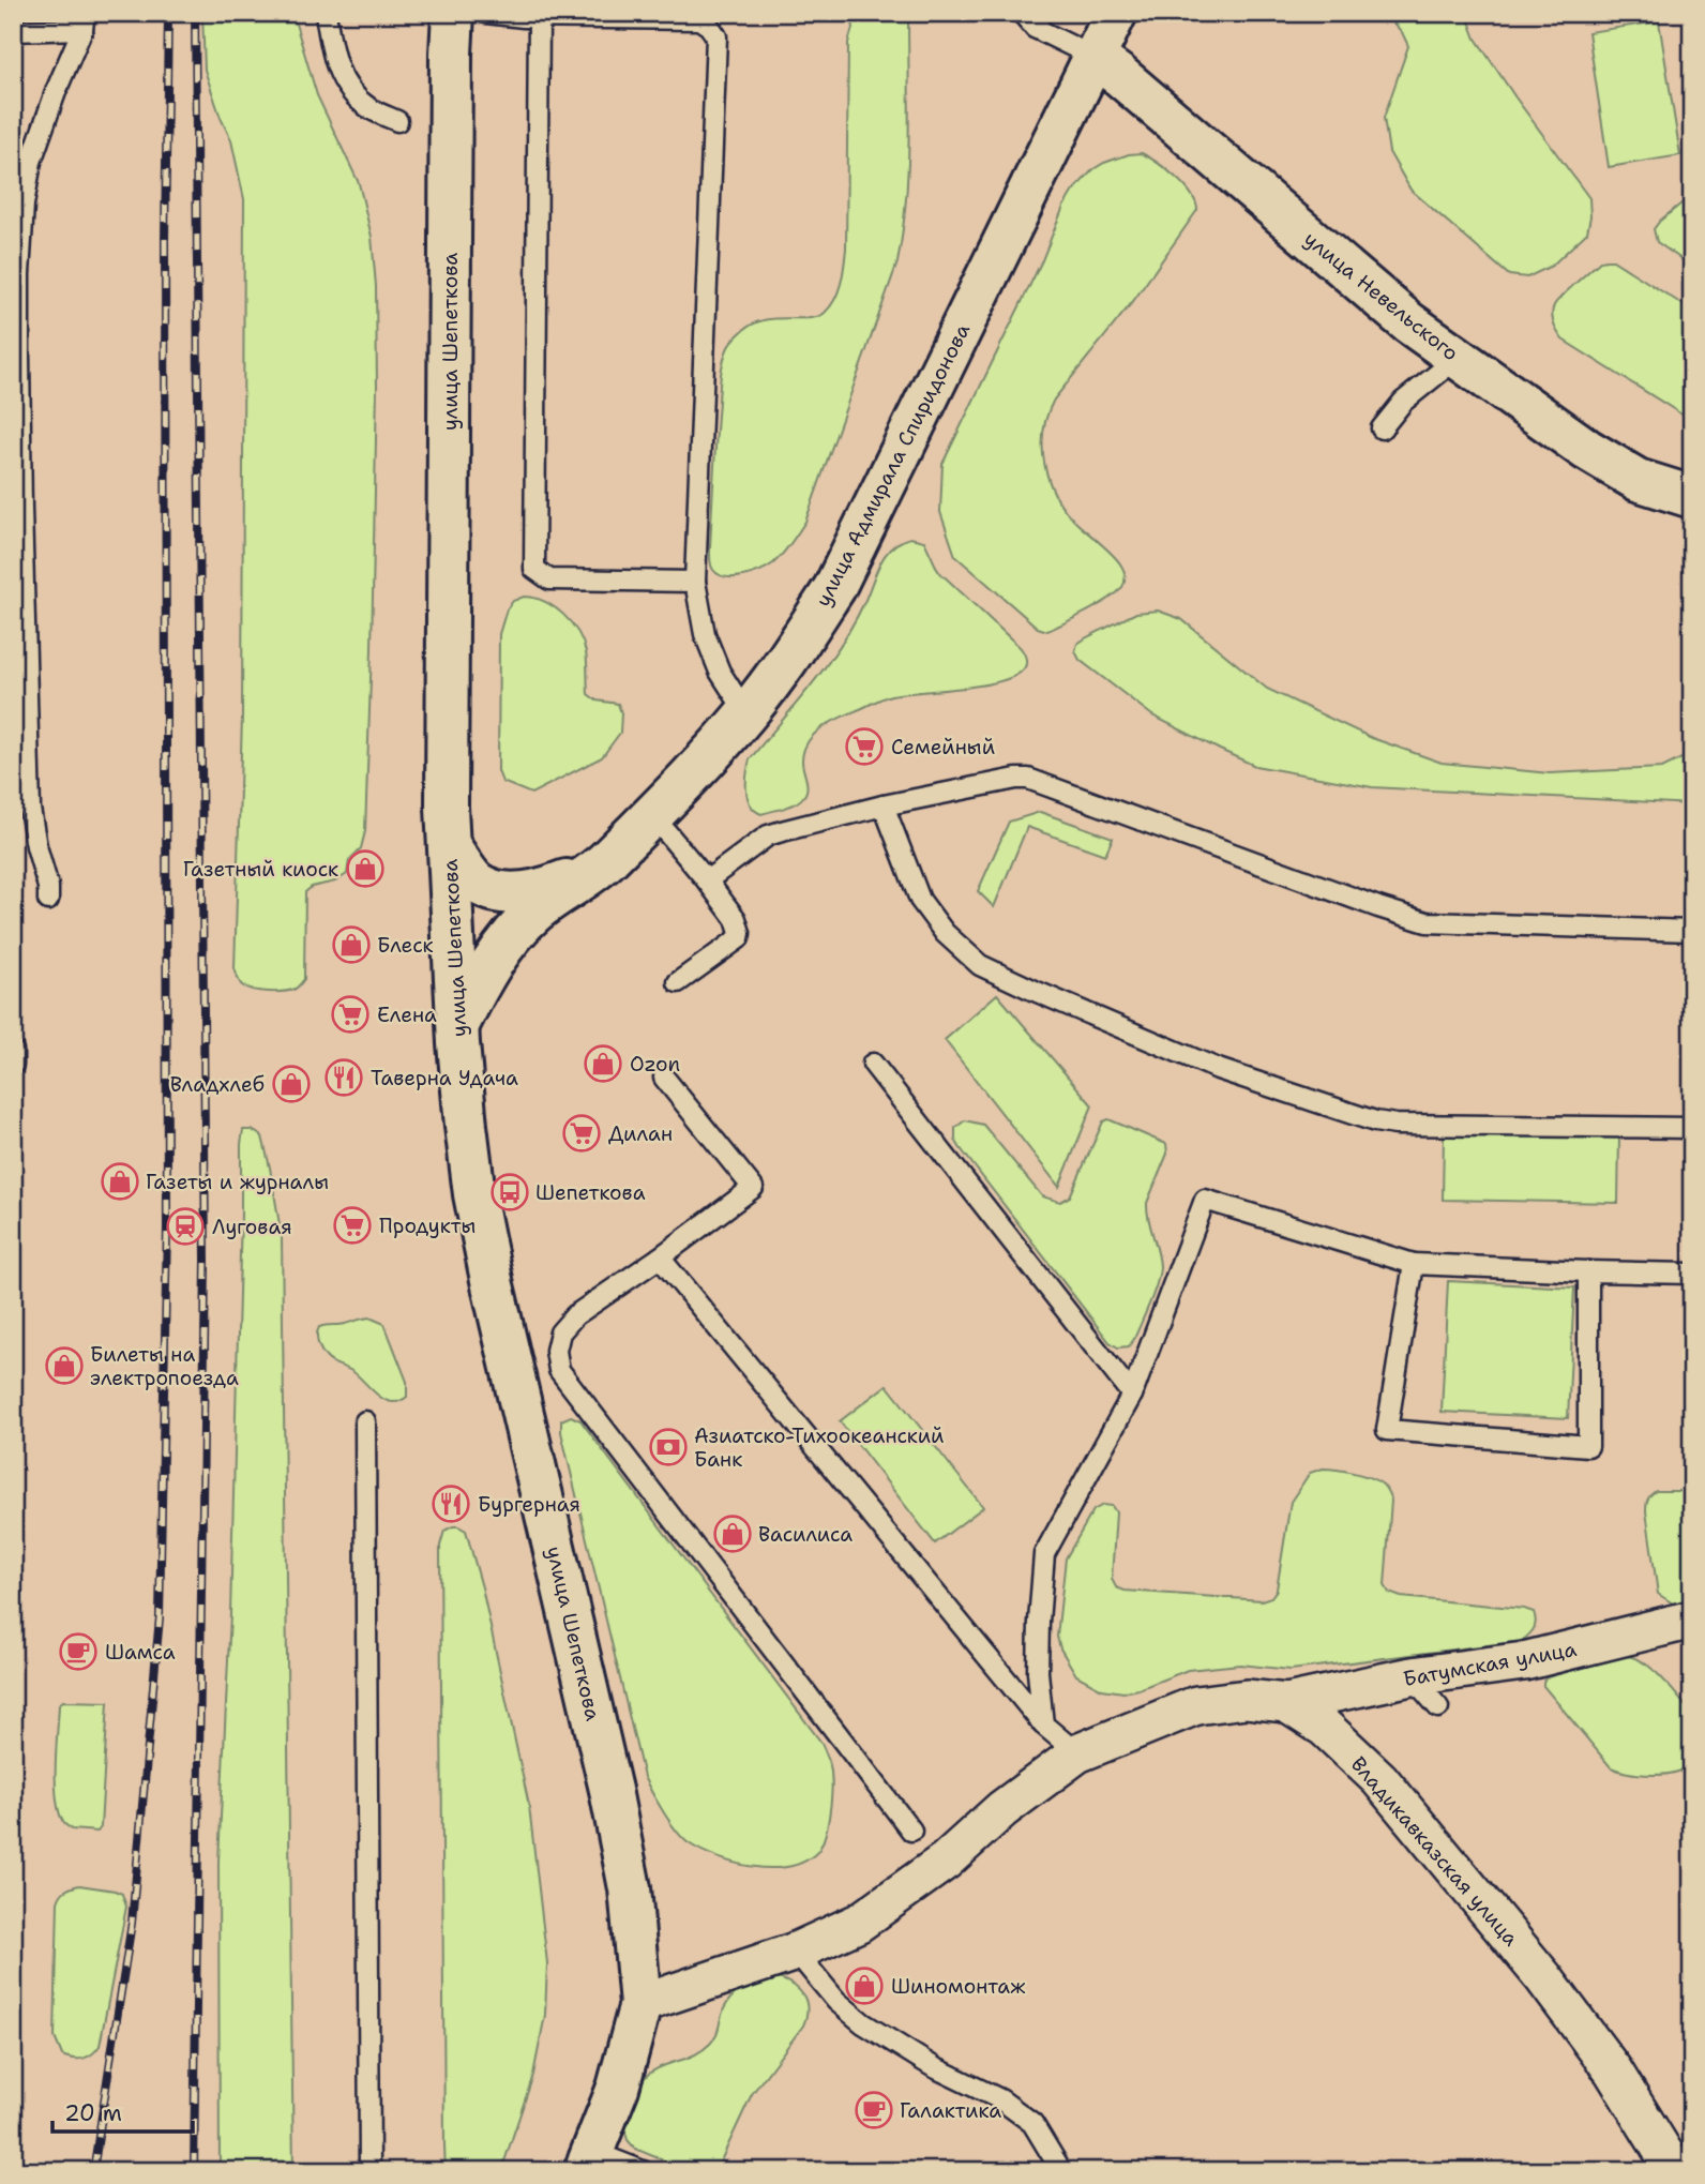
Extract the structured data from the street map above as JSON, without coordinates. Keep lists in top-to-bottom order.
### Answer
{
  "streets": {
    "main road": ["улица Невельского", "улица Шепеткова", "улица Адмирала Спиридонова"],
    "street": ["Батумская улица", "Владикавказская улица"]
  },
  "crossings": [
    ["улица Невельского", "улица Адмирала Спиридонова"],
    ["улица Шепеткова", "улица Адмирала Спиридонова"],
    ["улица Шепеткова", "Владикавказская улица"],
    ["Батумская улица", "Владикавказская улица"]
  ],
  "places": {
    "supermarket": [
      "Семейный",
      "Елена",
      "Дилан",
      "Продукты"
    ],
    "shop": [
      "Газетный киоск",
      "Блеск",
      "Ozon",
      "Владхлеб",
      "Газеты и журналы",
      "Билеты на электропоезда",
      "Василиса",
      "Шиномонтаж"
    ],
    "restaurant": ["Таверна Удача", "Бургерная"],
    "bus stop": ["Шепеткова"],
    "station": ["Луговая"],
    "bank": ["Азиатско-Тихоокеанский Банк"],
    "cafe": ["Шамса", "Галактика"]
  },
  "scale_bar": "20 m"
}
